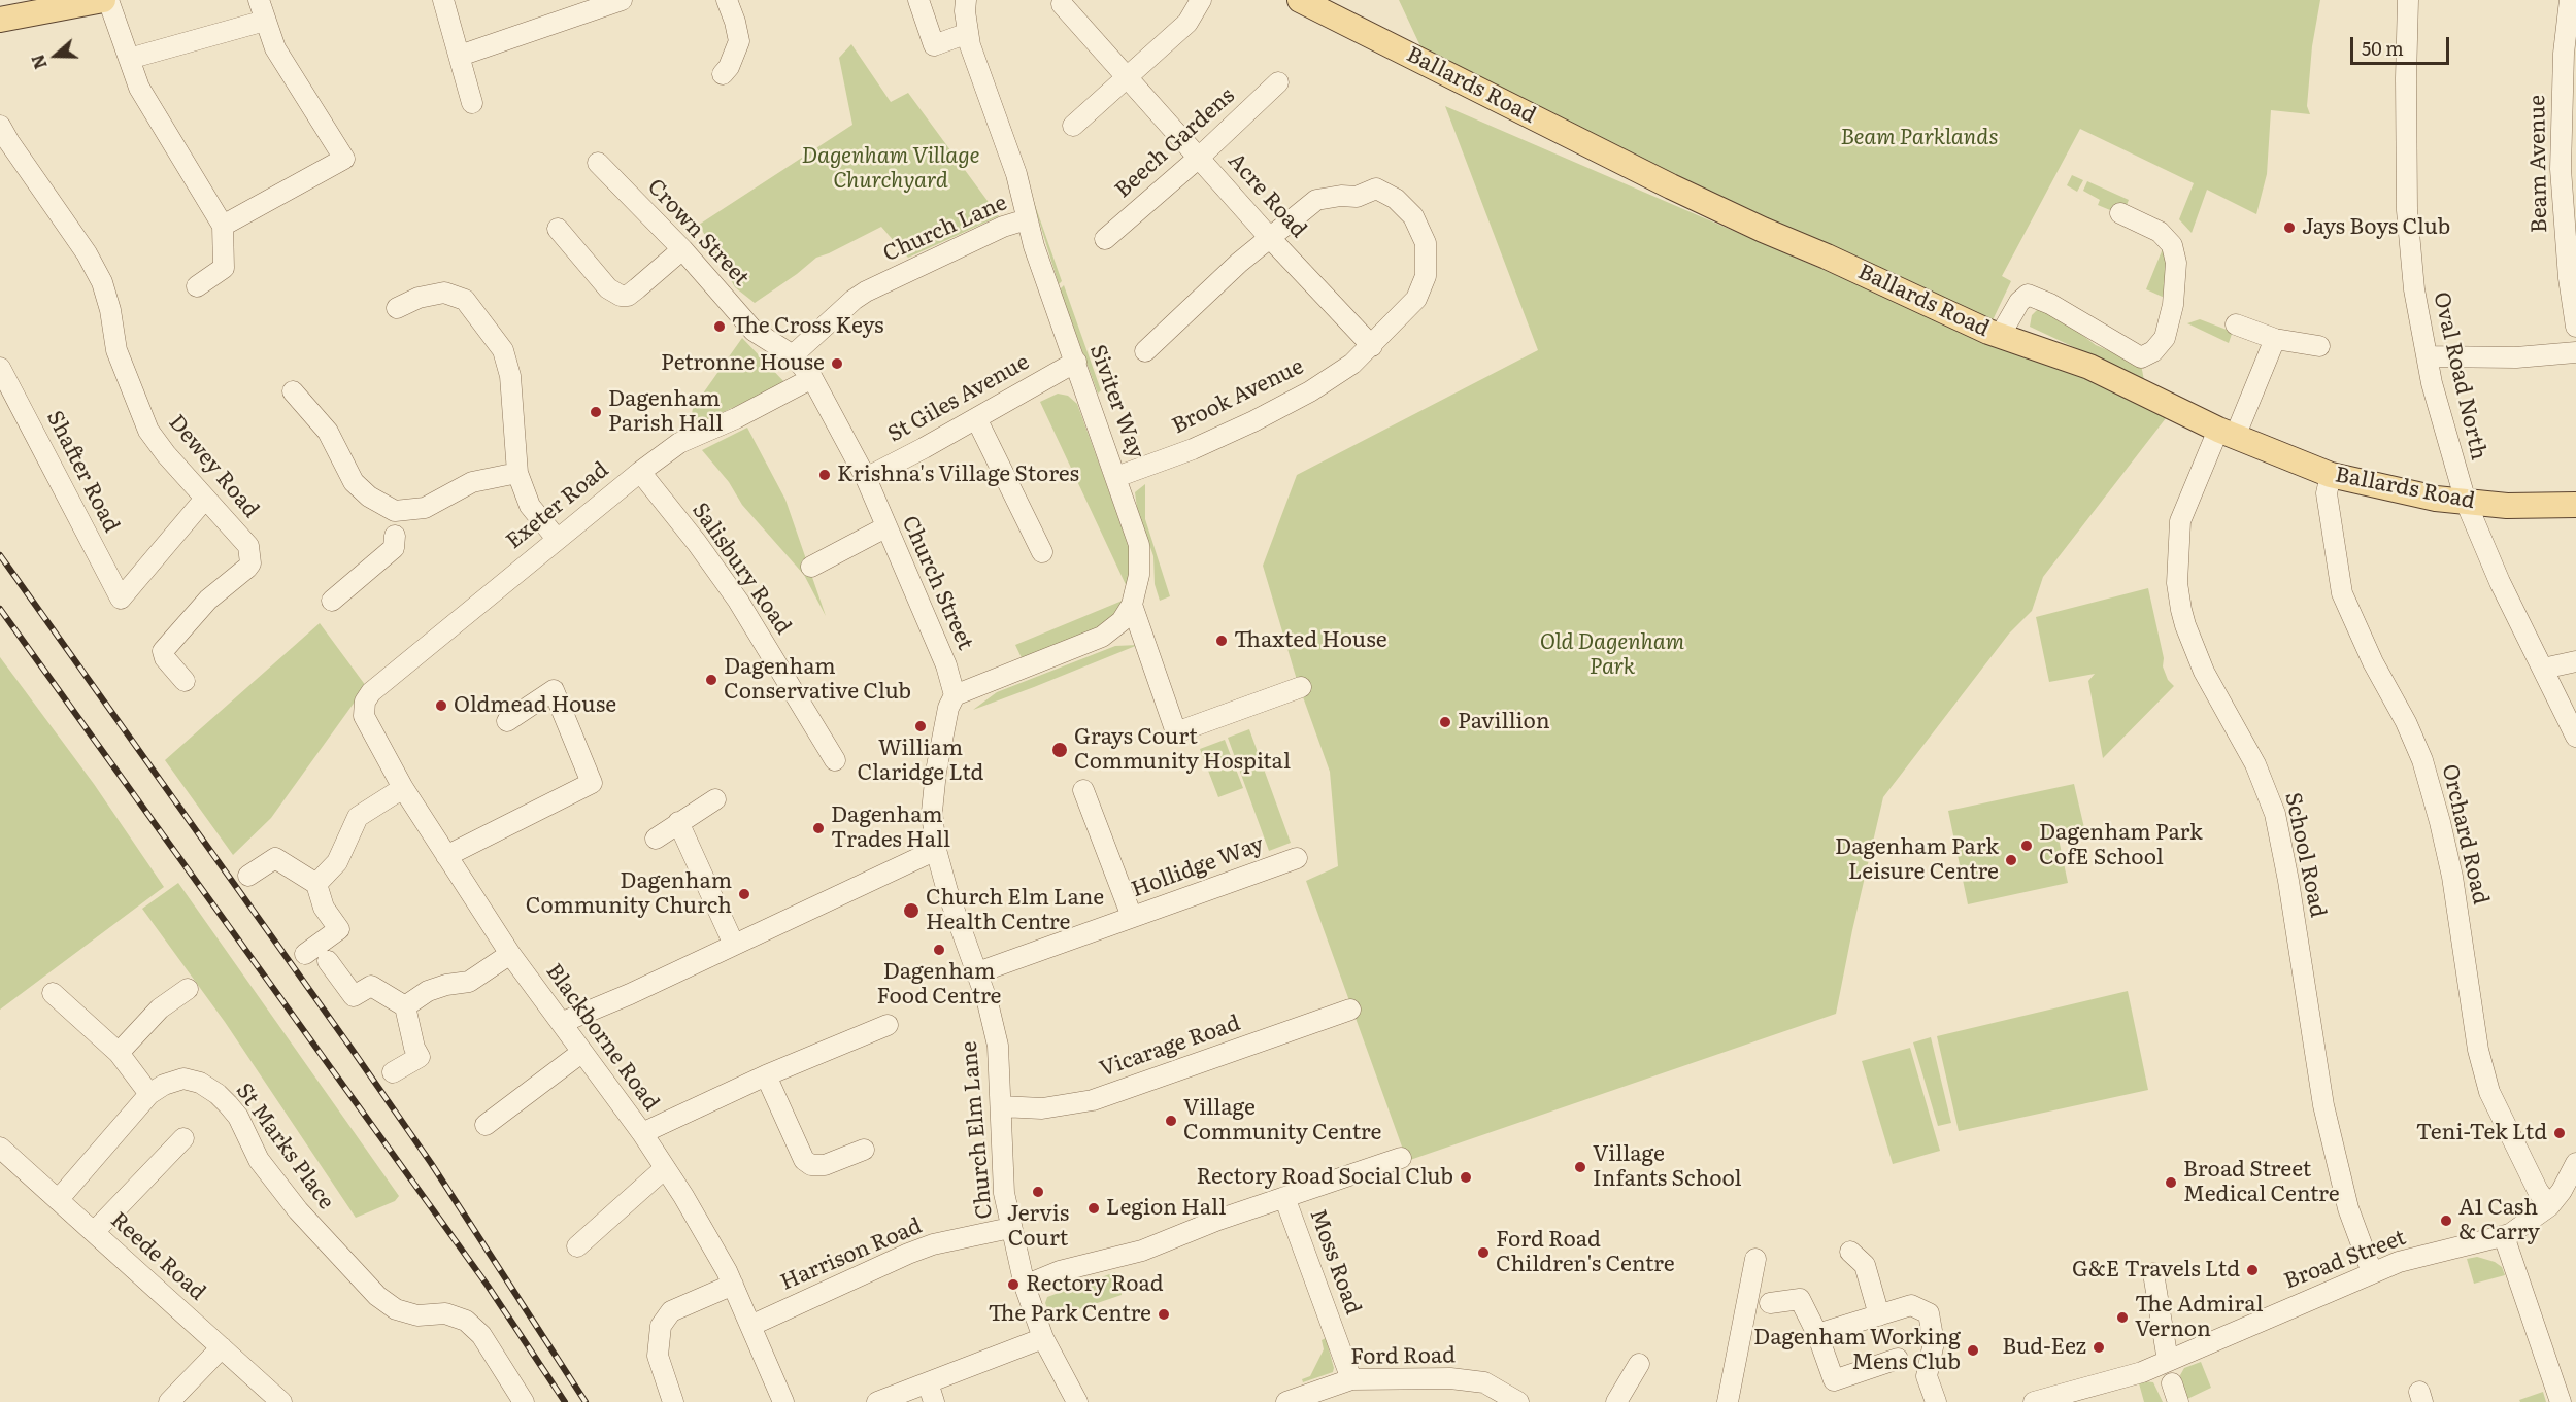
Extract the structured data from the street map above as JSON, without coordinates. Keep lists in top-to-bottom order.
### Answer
{
  "streets": {
    "main road": ["Ballards Road"],
    "street": [
      "Beech Gardens",
      "Beam Avenue",
      "Acre Road",
      "Church Lane",
      "Crown Street",
      "Oval Road North",
      "Brook Avenue",
      "St Giles Avenue",
      "Siviter Way",
      "Dewey Road",
      "Shafter Road",
      "Exeter Road",
      "Salisbury Road",
      "Church Street",
      "Orchard Road",
      "School Road",
      "Hollidge Way",
      "Blackborne Road",
      "Vicarage Road",
      "Church Elm Lane",
      "St Marks Place",
      "Harrison Road",
      "Reede Road",
      "Broad Street",
      "Moss Road",
      "Ford Road"
    ]
  },
  "crossings": [
    ["Ballards Road", "Oval Road North"],
    ["Ballards Road", "Orchard Road"],
    ["Ballards Road", "School Road"],
    ["Beech Gardens", "Acre Road"],
    ["Acre Road", "Brook Avenue"],
    ["Church Lane", "Crown Street"],
    ["Church Lane", "Siviter Way"],
    ["Church Lane", "Church Street"],
    ["Crown Street", "Church Street"],
    ["Brook Avenue", "Siviter Way"],
    ["St Giles Avenue", "Siviter Way"],
    ["St Giles Avenue", "Church Street"],
    ["Siviter Way", "Church Street"],
    ["Dewey Road", "Shafter Road"],
    ["Exeter Road", "Salisbury Road"],
    ["Exeter Road", "Church Street"],
    ["Exeter Road", "Blackborne Road"],
    ["Orchard Road", "Broad Street"],
    ["School Road", "Broad Street"],
    ["Hollidge Way", "Church Elm Lane"],
    ["Blackborne Road", "Harrison Road"],
    ["Vicarage Road", "Church Elm Lane"],
    ["Church Elm Lane", "Harrison Road"],
    ["St Marks Place", "Reede Road"],
    ["Moss Road", "Ford Road"]
  ],
  "parks": ["Beam Parklands", "Dagenham Village Churchyard", "Old Dagenham Park"],
  "places": [
    "Jays Boys Club",
    "The Cross Keys",
    "Petronne House",
    "Dagenham Parish Hall",
    "Krishna's Village Stores",
    "Thaxted House",
    "Dagenham Conservative Club",
    "Oldmead House",
    "Pavillion",
    "William Claridge Ltd",
    "Grays Court Community Hospital",
    "Dagenham Trades Hall",
    "Dagenham Park CofE School",
    "Dagenham Park Leisure Centre",
    "Dagenham Community Church",
    "Church Elm Lane Health Centre",
    "Dagenham Food Centre",
    "Village Community Centre",
    "Teni-Tek Ltd",
    "Village Infants School",
    "Rectory Road Social Club",
    "Broad Street Medical Centre",
    "Jervis Court",
    "Legion Hall",
    "A1 Cash & Carry",
    "Ford Road Children's Centre",
    "G&E Travels Ltd",
    "Rectory Road",
    "The Park Centre",
    "The Admiral Vernon",
    "Bud-Eez",
    "Dagenham Working Mens Club"
  ],
  "scale_bar": "50 m",
  "north": "left"
}
